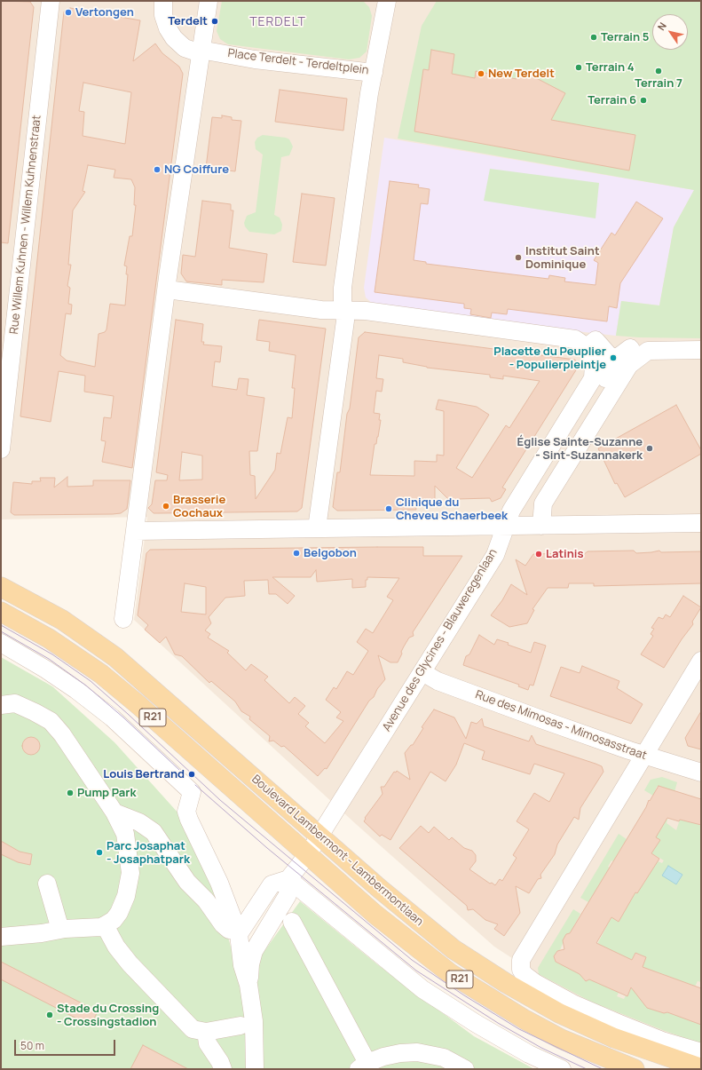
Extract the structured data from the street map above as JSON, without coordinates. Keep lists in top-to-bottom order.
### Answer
{
  "streets": {
    "main road": ["R21", "Boulevard Lambermont - Lambermontlaan"],
    "street": [
      "Place Terdelt - Terdeltplein",
      "Rue Willem Kuhnen - Willem Kuhnenstraat",
      "Avenue des Glycines - Blauweregenlaan",
      "Rue des Mimosas - Mimosasstraat"
    ]
  },
  "crossings": [
    ["Avenue des Glycines - Blauweregenlaan", "Rue des Mimosas - Mimosasstraat"],
    ["Avenue des Glycines - Blauweregenlaan", "Boulevard Lambermont - Lambermontlaan"]
  ],
  "districts": ["TERDELT"],
  "places": [
    "Vertongen",
    "Terdelt",
    "Terrain 5",
    "Terrain 4",
    "Terrain 7",
    "New Terdelt",
    "Terrain 6",
    "NG Coiffure",
    "Institut Saint Dominique",
    "Placette du Peuplier - Populierpleintje",
    "Église Sainte-Suzanne - Sint-Suzannakerk",
    "Brasserie Cochaux",
    "Clinique du Cheveu Schaerbeek",
    "Belgobon",
    "Latinis",
    "Louis Bertrand",
    "Pump Park",
    "Parc Josaphat - Josaphatpark",
    "Stade du Crossing - Crossingstadion"
  ],
  "scale_bar": "50 m",
  "north": "top left"
}
